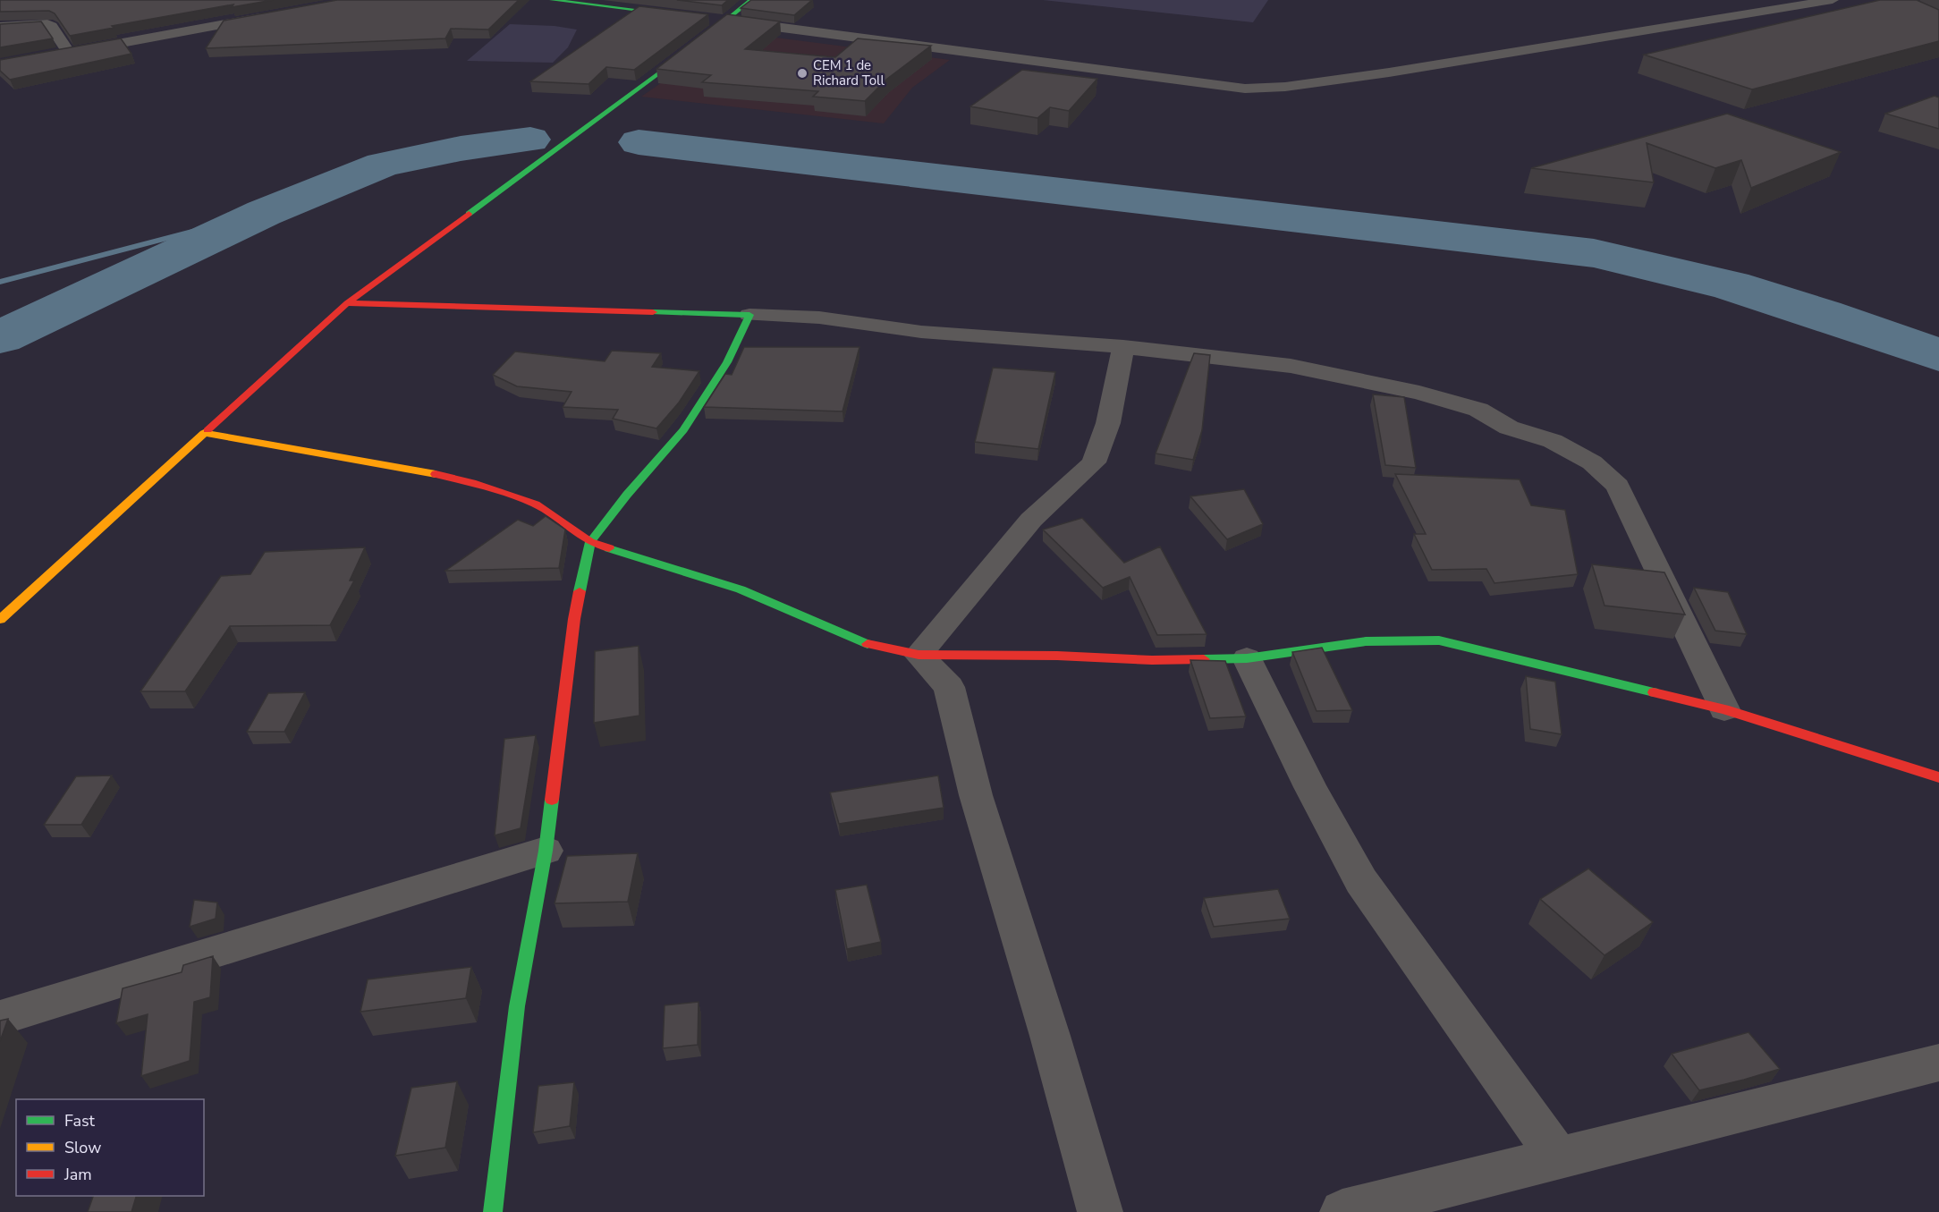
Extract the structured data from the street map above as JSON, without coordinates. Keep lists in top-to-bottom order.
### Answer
{
  "places": ["CEM 1 de Richard Toll"],
  "legend": ["Fast", "Slow", "Jam"]
}
